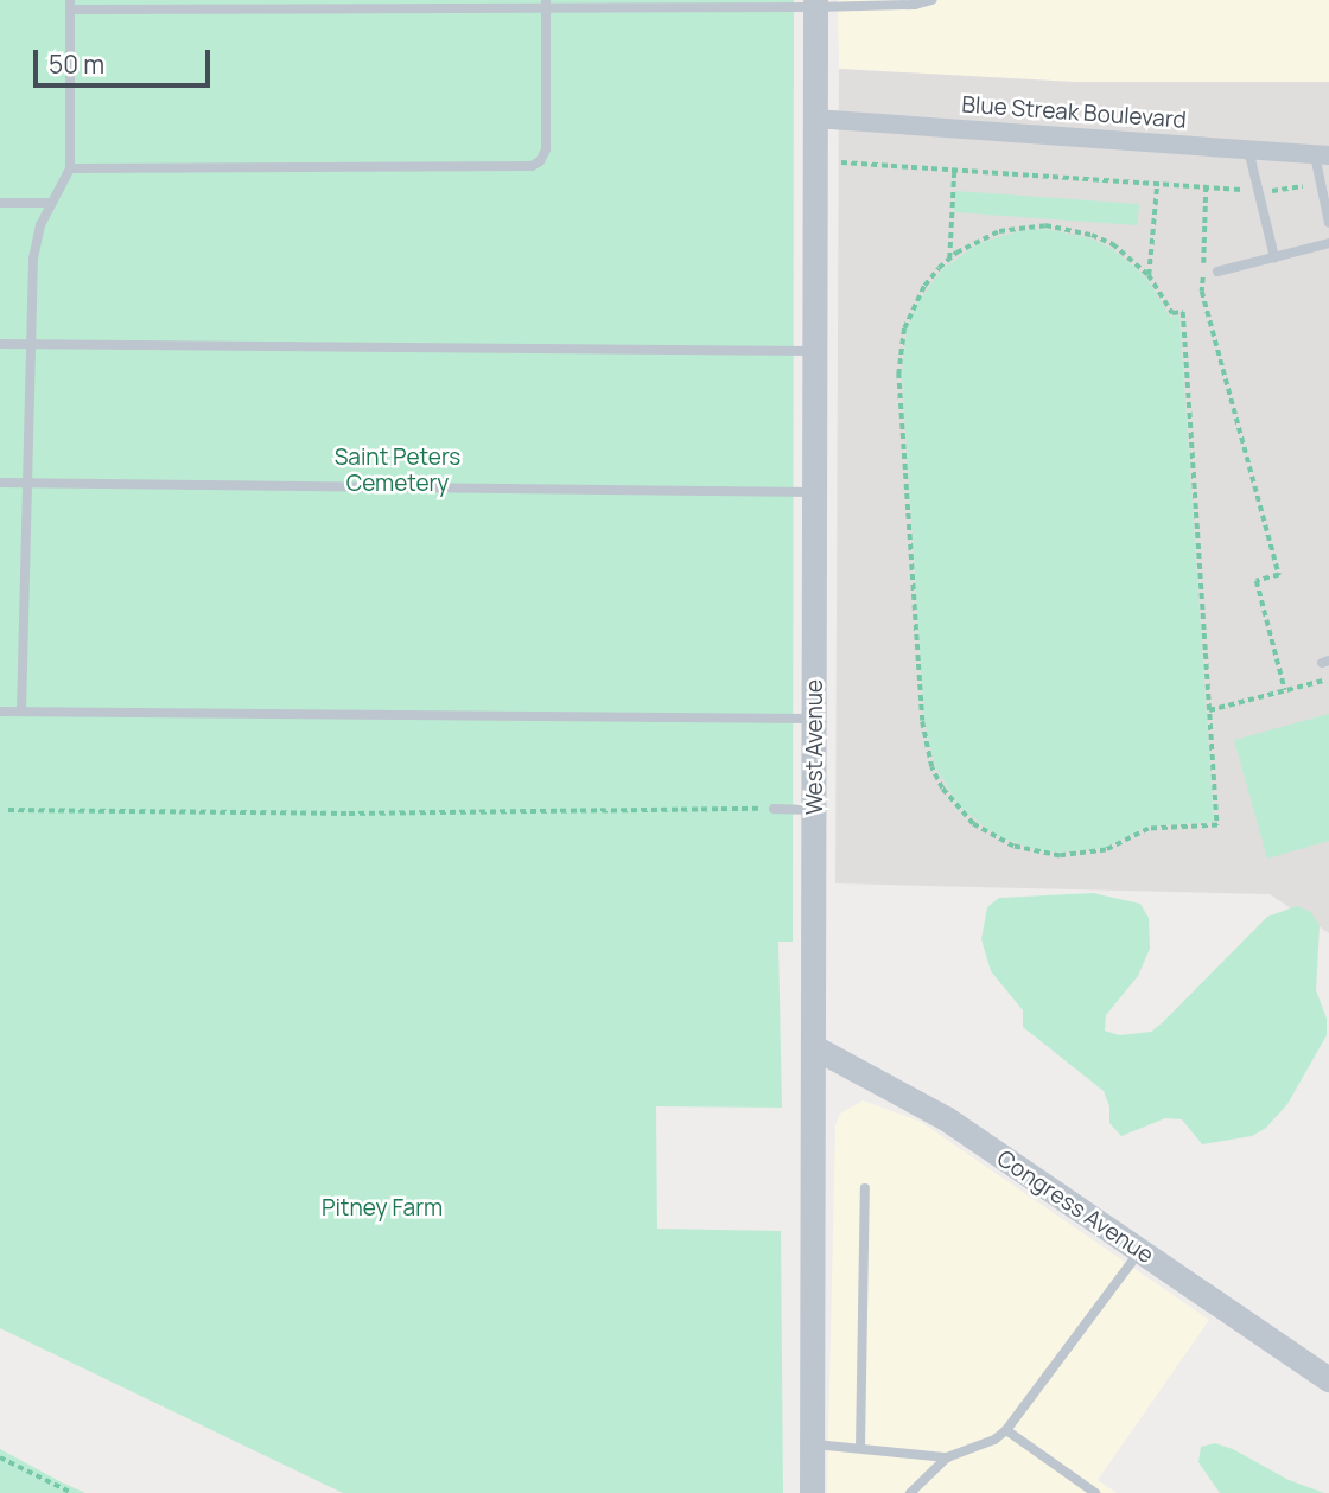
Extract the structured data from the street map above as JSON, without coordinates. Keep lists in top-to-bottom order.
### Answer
{
  "streets": {
    "street": ["Blue Streak Boulevard", "West Avenue", "Congress Avenue"]
  },
  "crossings": [
    ["Blue Streak Boulevard", "West Avenue"],
    ["West Avenue", "Congress Avenue"]
  ],
  "parks": ["Saint Peters Cemetery", "Pitney Farm"],
  "scale_bar": "50 m"
}
